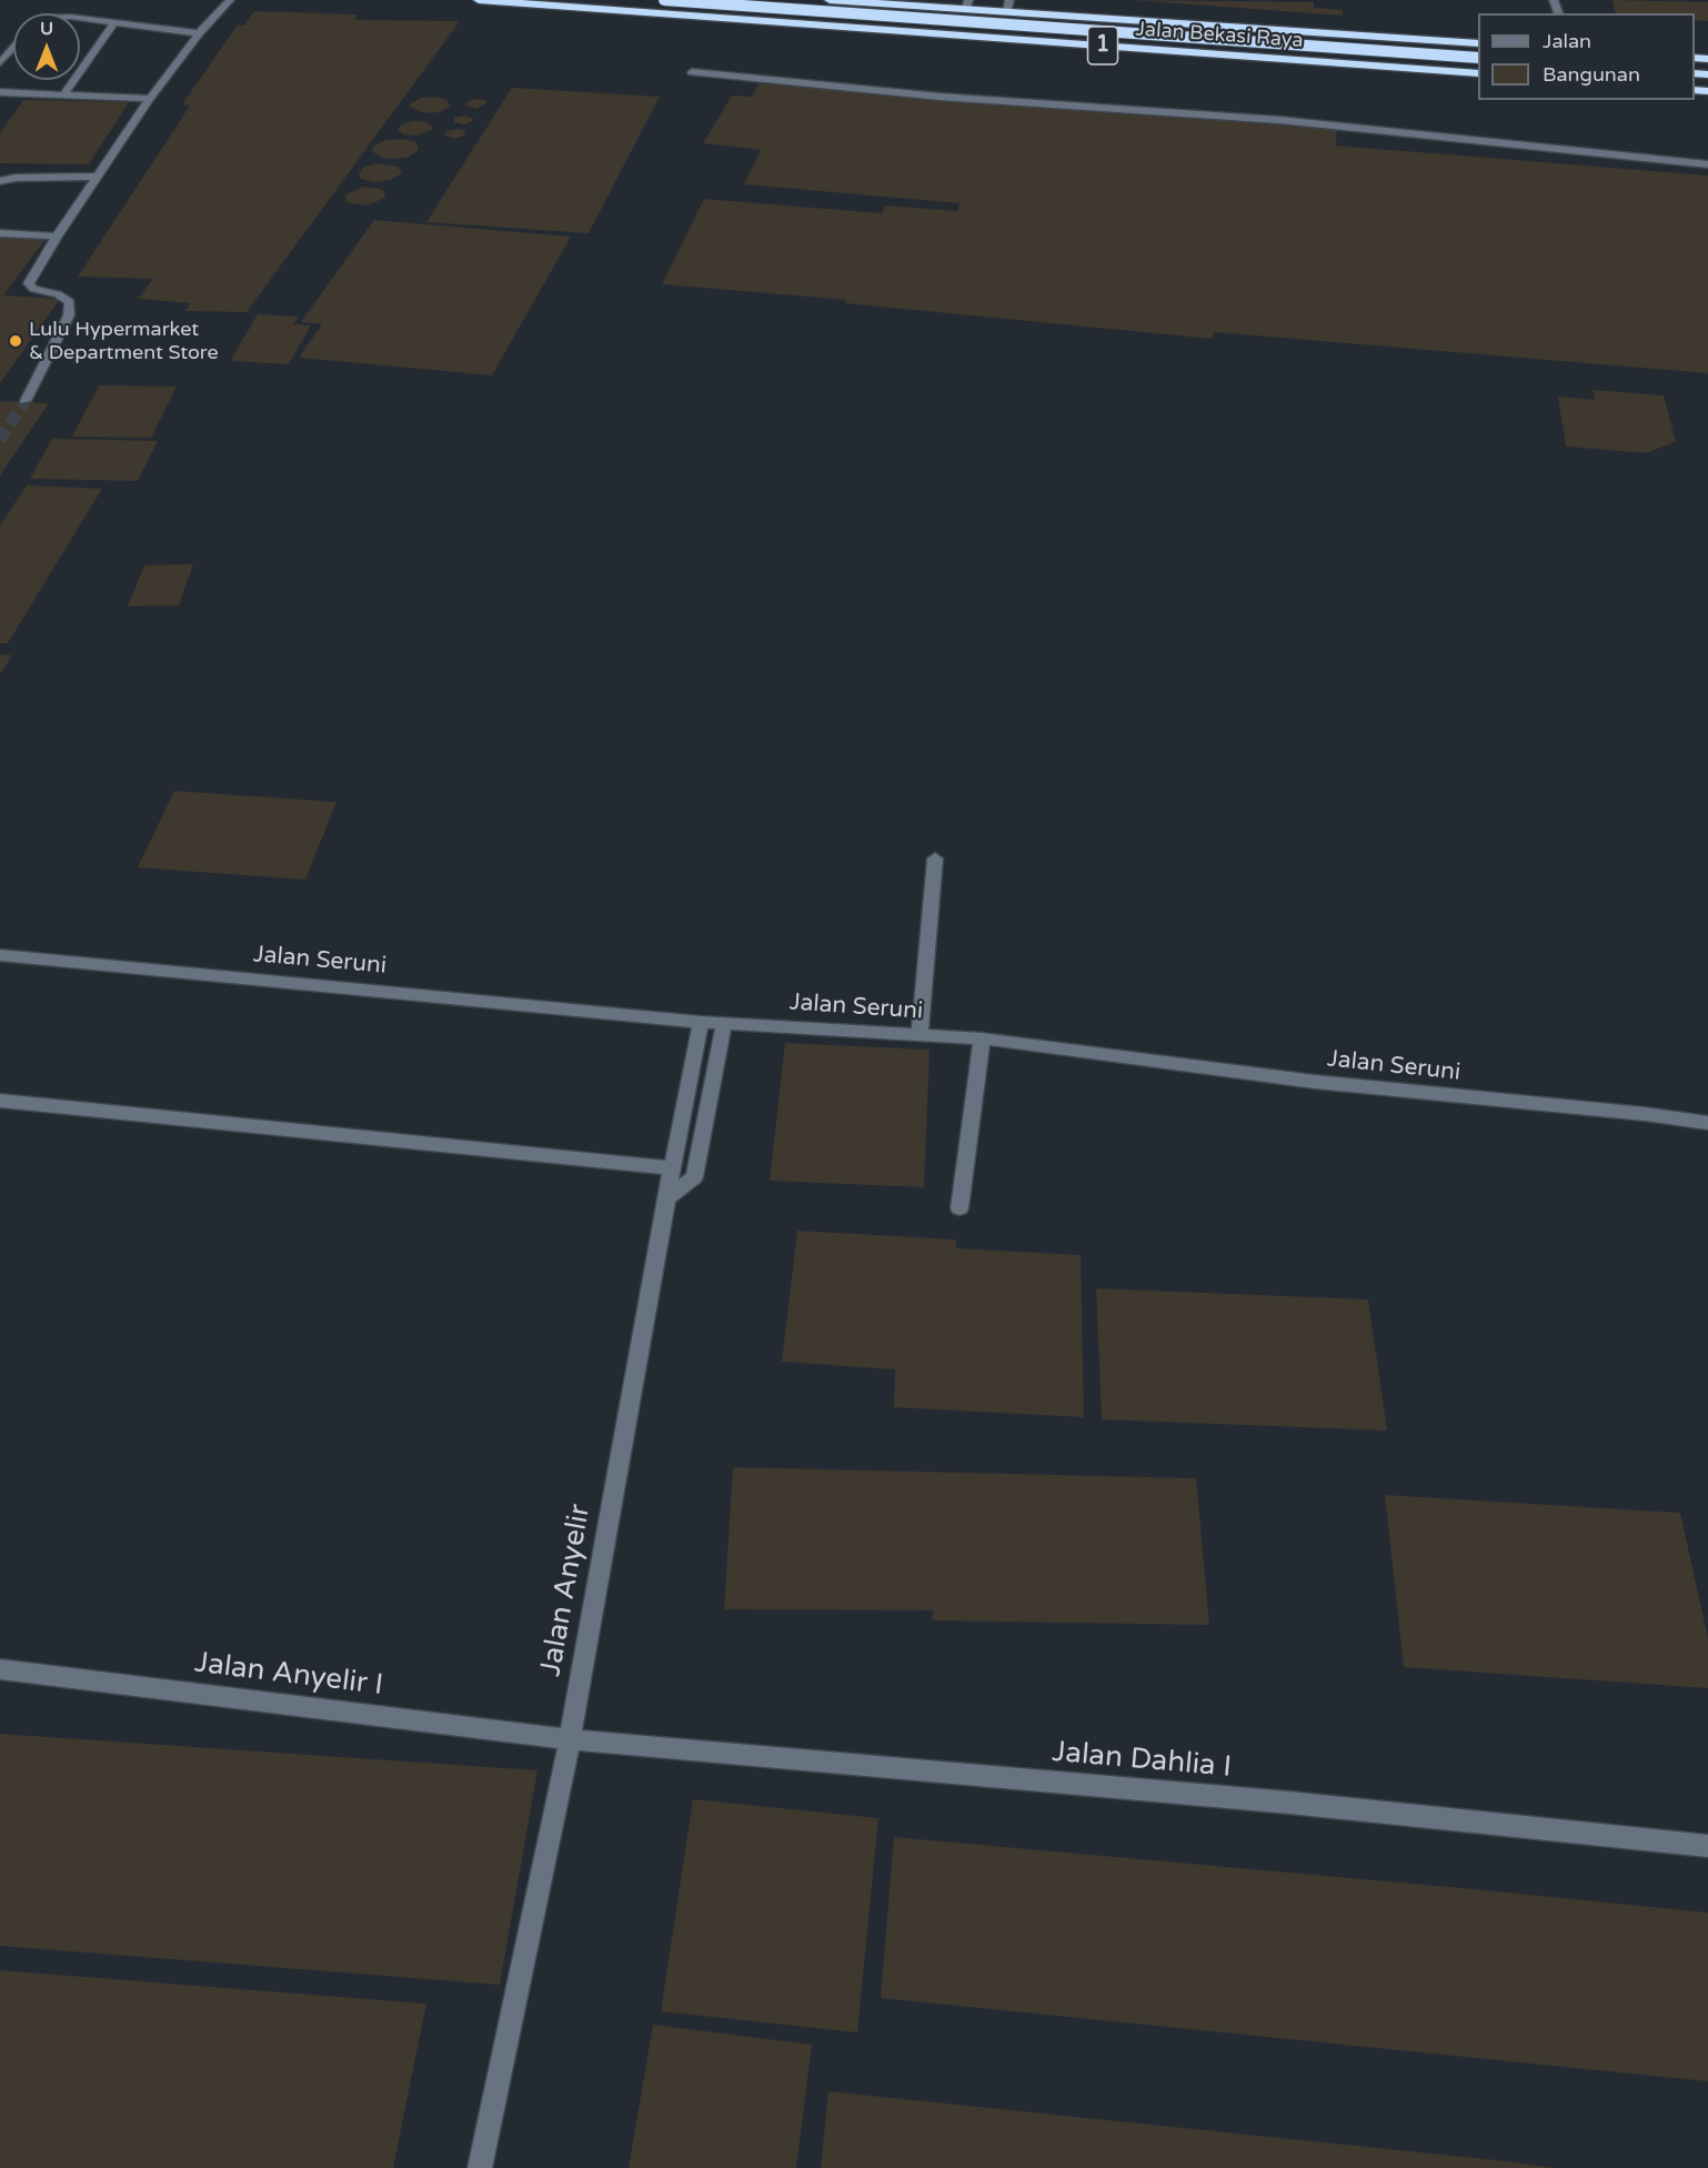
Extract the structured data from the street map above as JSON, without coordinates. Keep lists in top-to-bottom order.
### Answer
{
  "streets": {
    "highway": ["Jalan Bekasi Raya", "1"],
    "street": [
      "Jalan Seruni",
      "Jalan Anyelir",
      "Jalan Anyelir I",
      "Jalan Dahlia I"
    ]
  },
  "crossings": [
    ["Jalan Seruni", "Jalan Anyelir"],
    ["Jalan Anyelir", "Jalan Anyelir I"],
    ["Jalan Anyelir", "Jalan Dahlia I"],
    ["Jalan Anyelir I", "Jalan Dahlia I"]
  ],
  "places": ["Lulu Hypermarket & Department Store"],
  "legend": ["Jalan", "Bangunan"],
  "north": "top"
}
